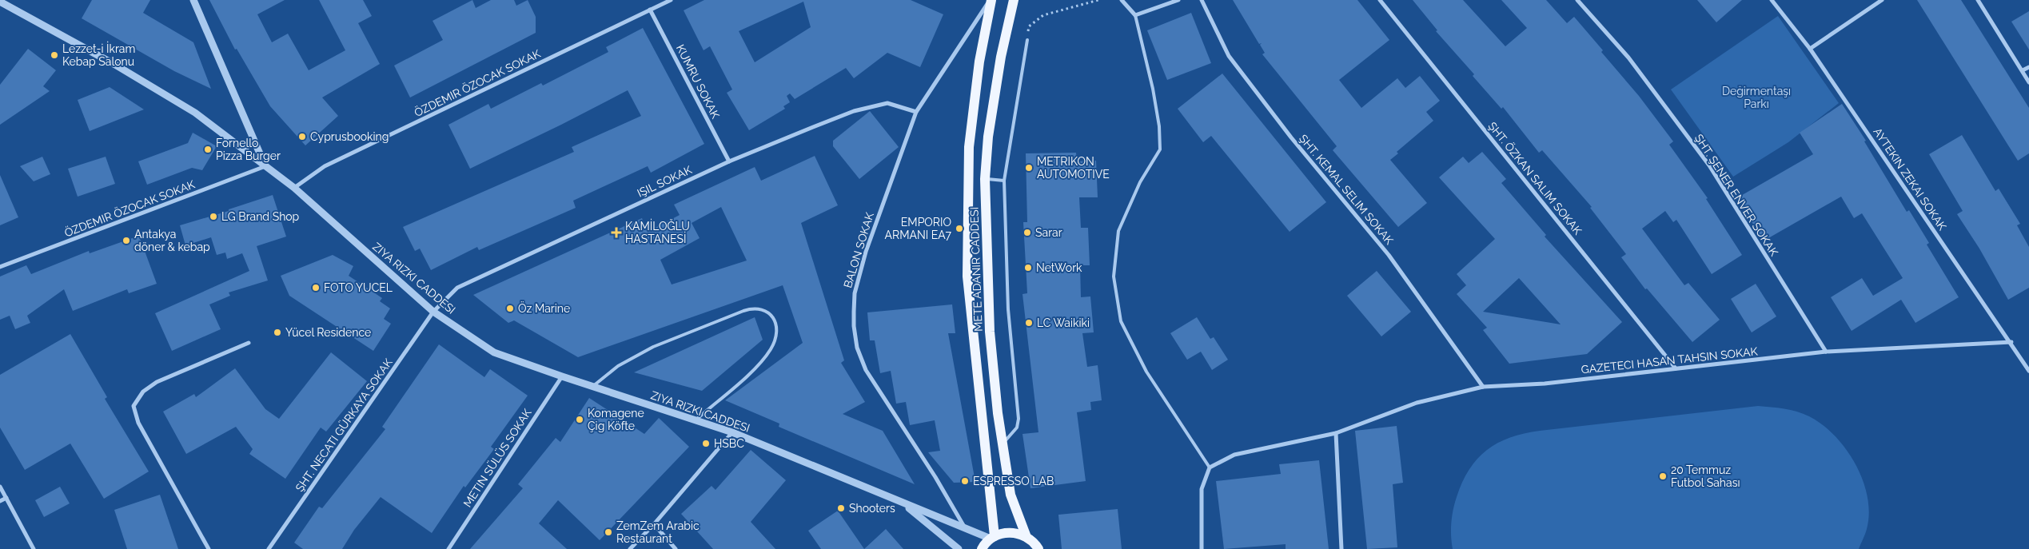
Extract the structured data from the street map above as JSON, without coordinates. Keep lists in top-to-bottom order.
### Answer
{
  "streets": {
    "street": [
      "KUMRU SOKAK",
      "ÖZDEMIR ÖZOCAK SOKAK",
      "ŞHT. ÖZKAN SALIM SOKAK",
      "AYTEKIN ZEKAI SOKAK",
      "ŞHT. KEMAL SELIM SOKAK",
      "ŞHT. ŞENER ENVER SOKAK",
      "BALON SOKAK",
      "GAZETECI HASAN TAHSIN SOKAK",
      "ŞHT. NECATI GÜRKAYA SOKAK",
      "METIN SÜLÜS SOKAK"
    ]
  },
  "crossings": [
    ["KUMRU SOKAK", "ÖZDEMIR ÖZOCAK SOKAK"],
    ["KUMRU SOKAK", "ŞHT. NECATI GÜRKAYA SOKAK"],
    ["ŞHT. ÖZKAN SALIM SOKAK", "GAZETECI HASAN TAHSIN SOKAK"],
    ["AYTEKIN ZEKAI SOKAK", "GAZETECI HASAN TAHSIN SOKAK"],
    ["ŞHT. KEMAL SELIM SOKAK", "GAZETECI HASAN TAHSIN SOKAK"],
    ["ŞHT. ŞENER ENVER SOKAK", "GAZETECI HASAN TAHSIN SOKAK"],
    ["BALON SOKAK", "ŞHT. NECATI GÜRKAYA SOKAK"]
  ],
  "parks": ["Değirmentaşı Parkı"],
  "places": {
    "other": [
      "Lezzet-i̇ İkram Kebap Salonu",
      "Cyprusbooking",
      "Fornello Pizza Burger",
      "METRIKON AUTOMOTIVE",
      "LG Brand Shop",
      "EMPORIO ARMANI EA7",
      "Sarar",
      "Antakya döner & kebap",
      "NetWork",
      "FOTO YUCEL",
      "Öz Marine",
      "LC Waikiki",
      "Yücel Residence",
      "Komagene Çig Köfte",
      "HSBC",
      "20 Temmuz Futbol Sahası",
      "ESPRESSO LAB",
      "Shooters",
      "ZemZem Arabic Restaurant"
    ],
    "health": ["KAMİLOĞLU HASTANESİ"]
  }
}
